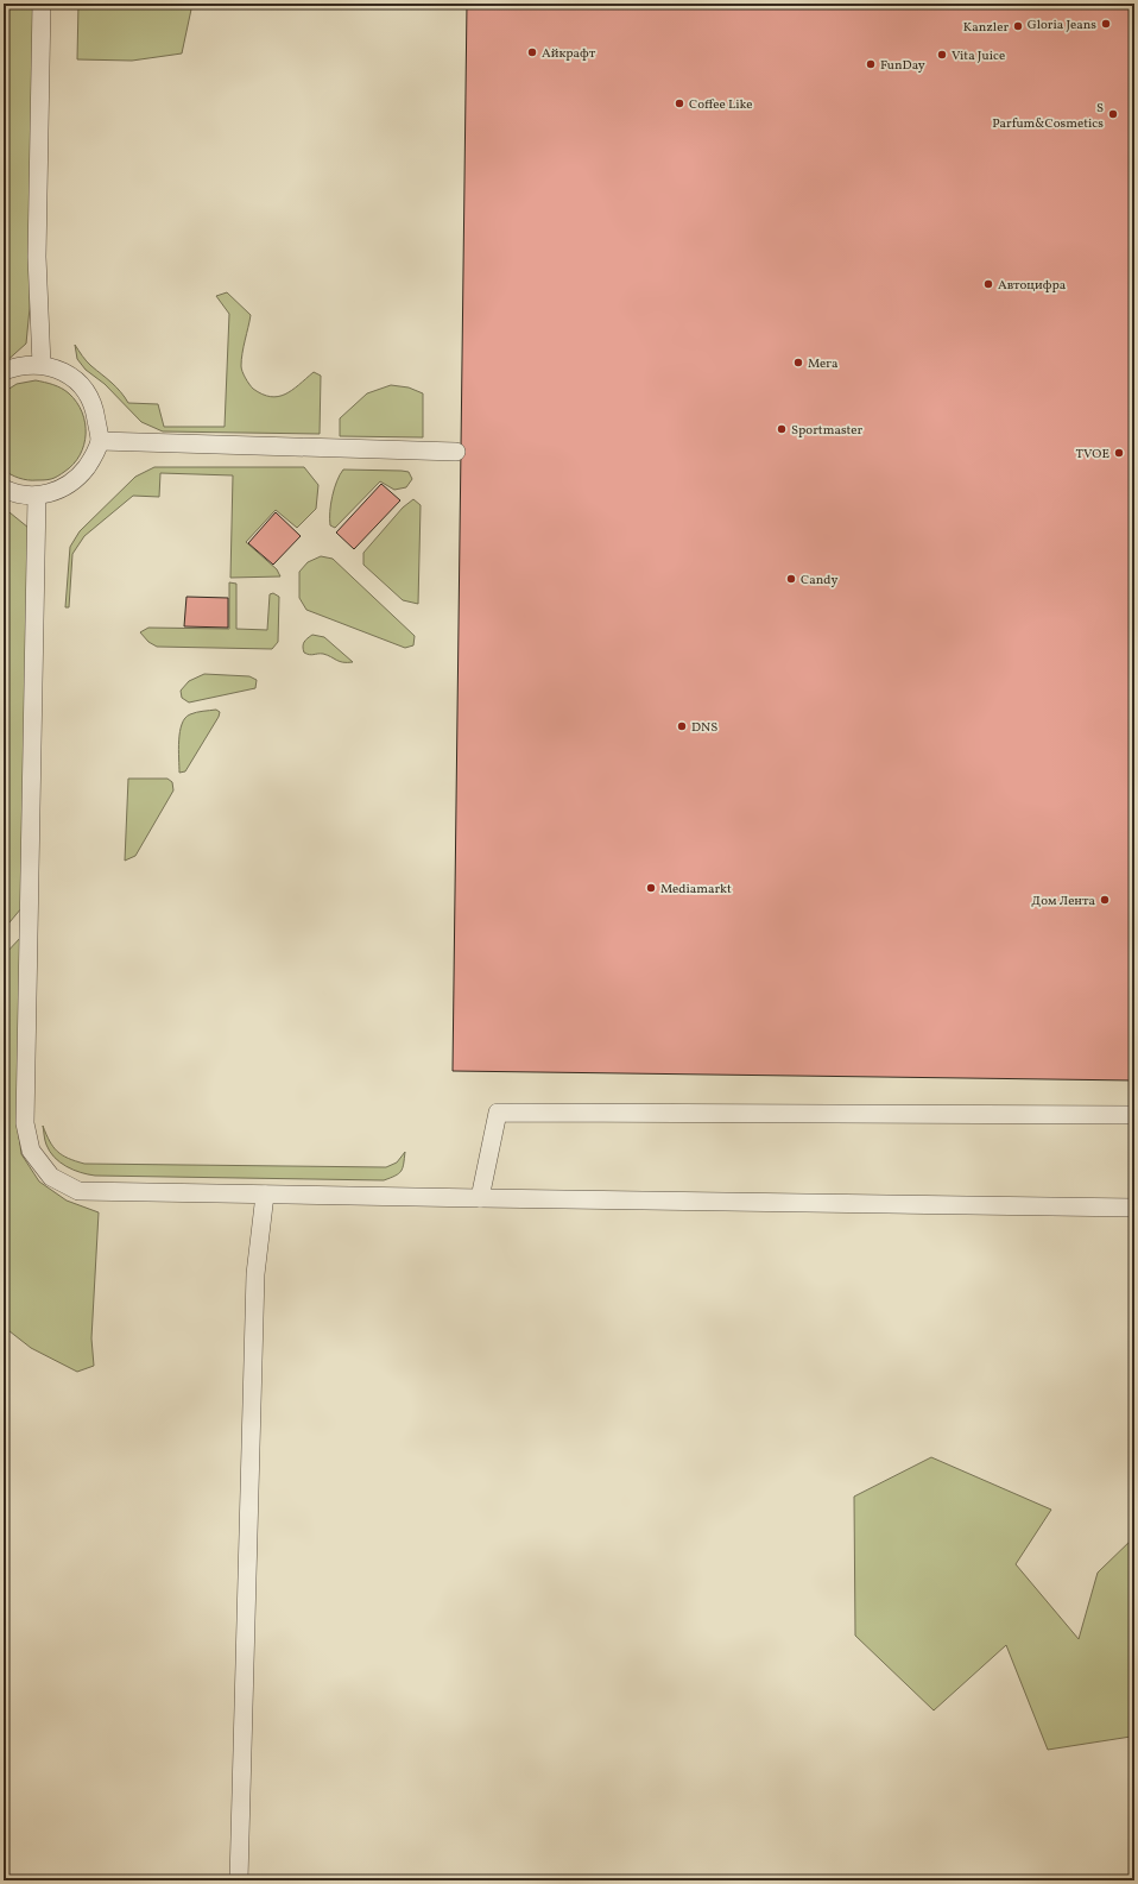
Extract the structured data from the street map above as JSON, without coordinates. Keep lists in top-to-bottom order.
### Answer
{
  "places": [
    "Gloria Jeans",
    "Kanzler",
    "Айкрафт",
    "Vita Juice",
    "FunDay",
    "Coffee Like",
    "S Parfum&Cosmetics",
    "Автоцифра",
    "Мега",
    "Sportmaster",
    "TVOE",
    "Candy",
    "DNS",
    "Mediamarkt",
    "Дом Лента"
  ]
}
